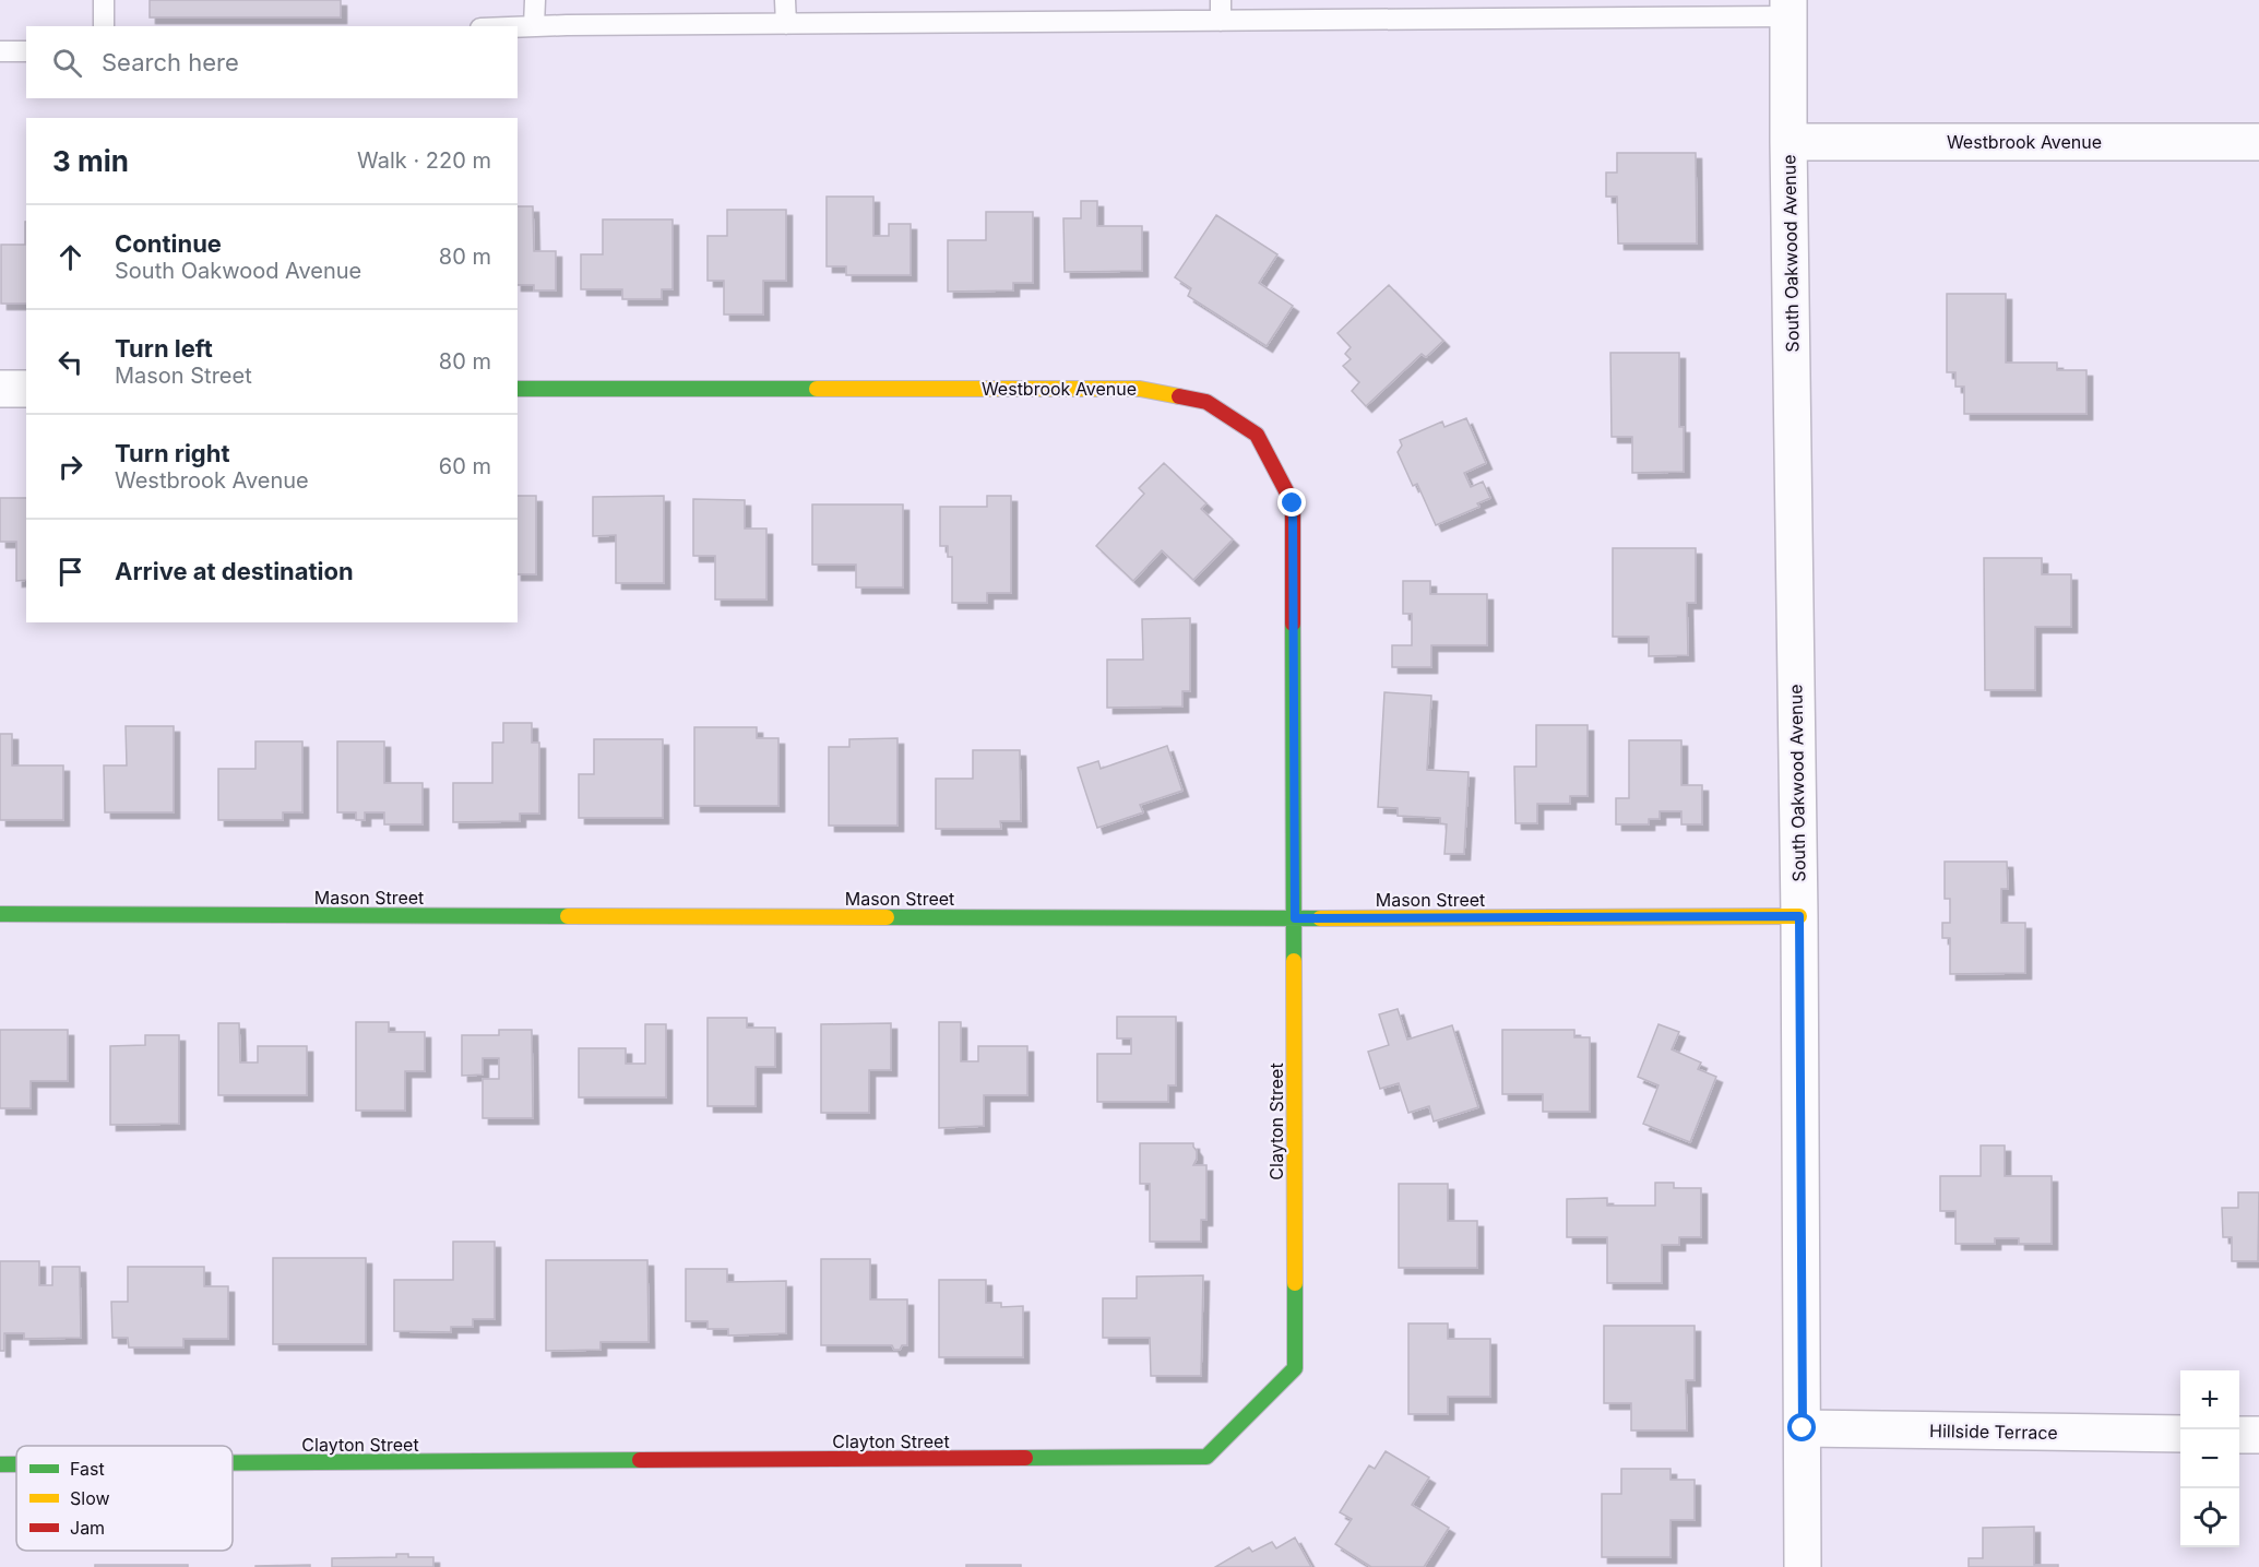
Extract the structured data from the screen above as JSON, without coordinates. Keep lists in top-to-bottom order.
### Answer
{
  "streets": {
    "street": [
      "Westbrook Avenue",
      "South Oakwood Avenue",
      "Mason Street",
      "Clayton Street",
      "Hillside Terrace"
    ]
  },
  "crossings": [
    ["Westbrook Avenue", "South Oakwood Avenue"],
    ["Westbrook Avenue", "Mason Street"],
    ["Westbrook Avenue", "Clayton Street"],
    ["South Oakwood Avenue", "Mason Street"],
    ["South Oakwood Avenue", "Hillside Terrace"],
    ["Mason Street", "Clayton Street"]
  ],
  "legend": ["Fast", "Slow", "Jam"],
  "page": {
    "search": "Search here",
    "heading": ["3 min", "Walk · 220 m"],
    "list": [
      ["Continue", "South Oakwood Avenue", "80 m"],
      ["Turn left", "Mason Street", "80 m"],
      ["Turn right", "Westbrook Avenue", "60 m"],
      "Arrive at destination"
    ],
    "map_buttons": ["+", "−"]
  }
}
